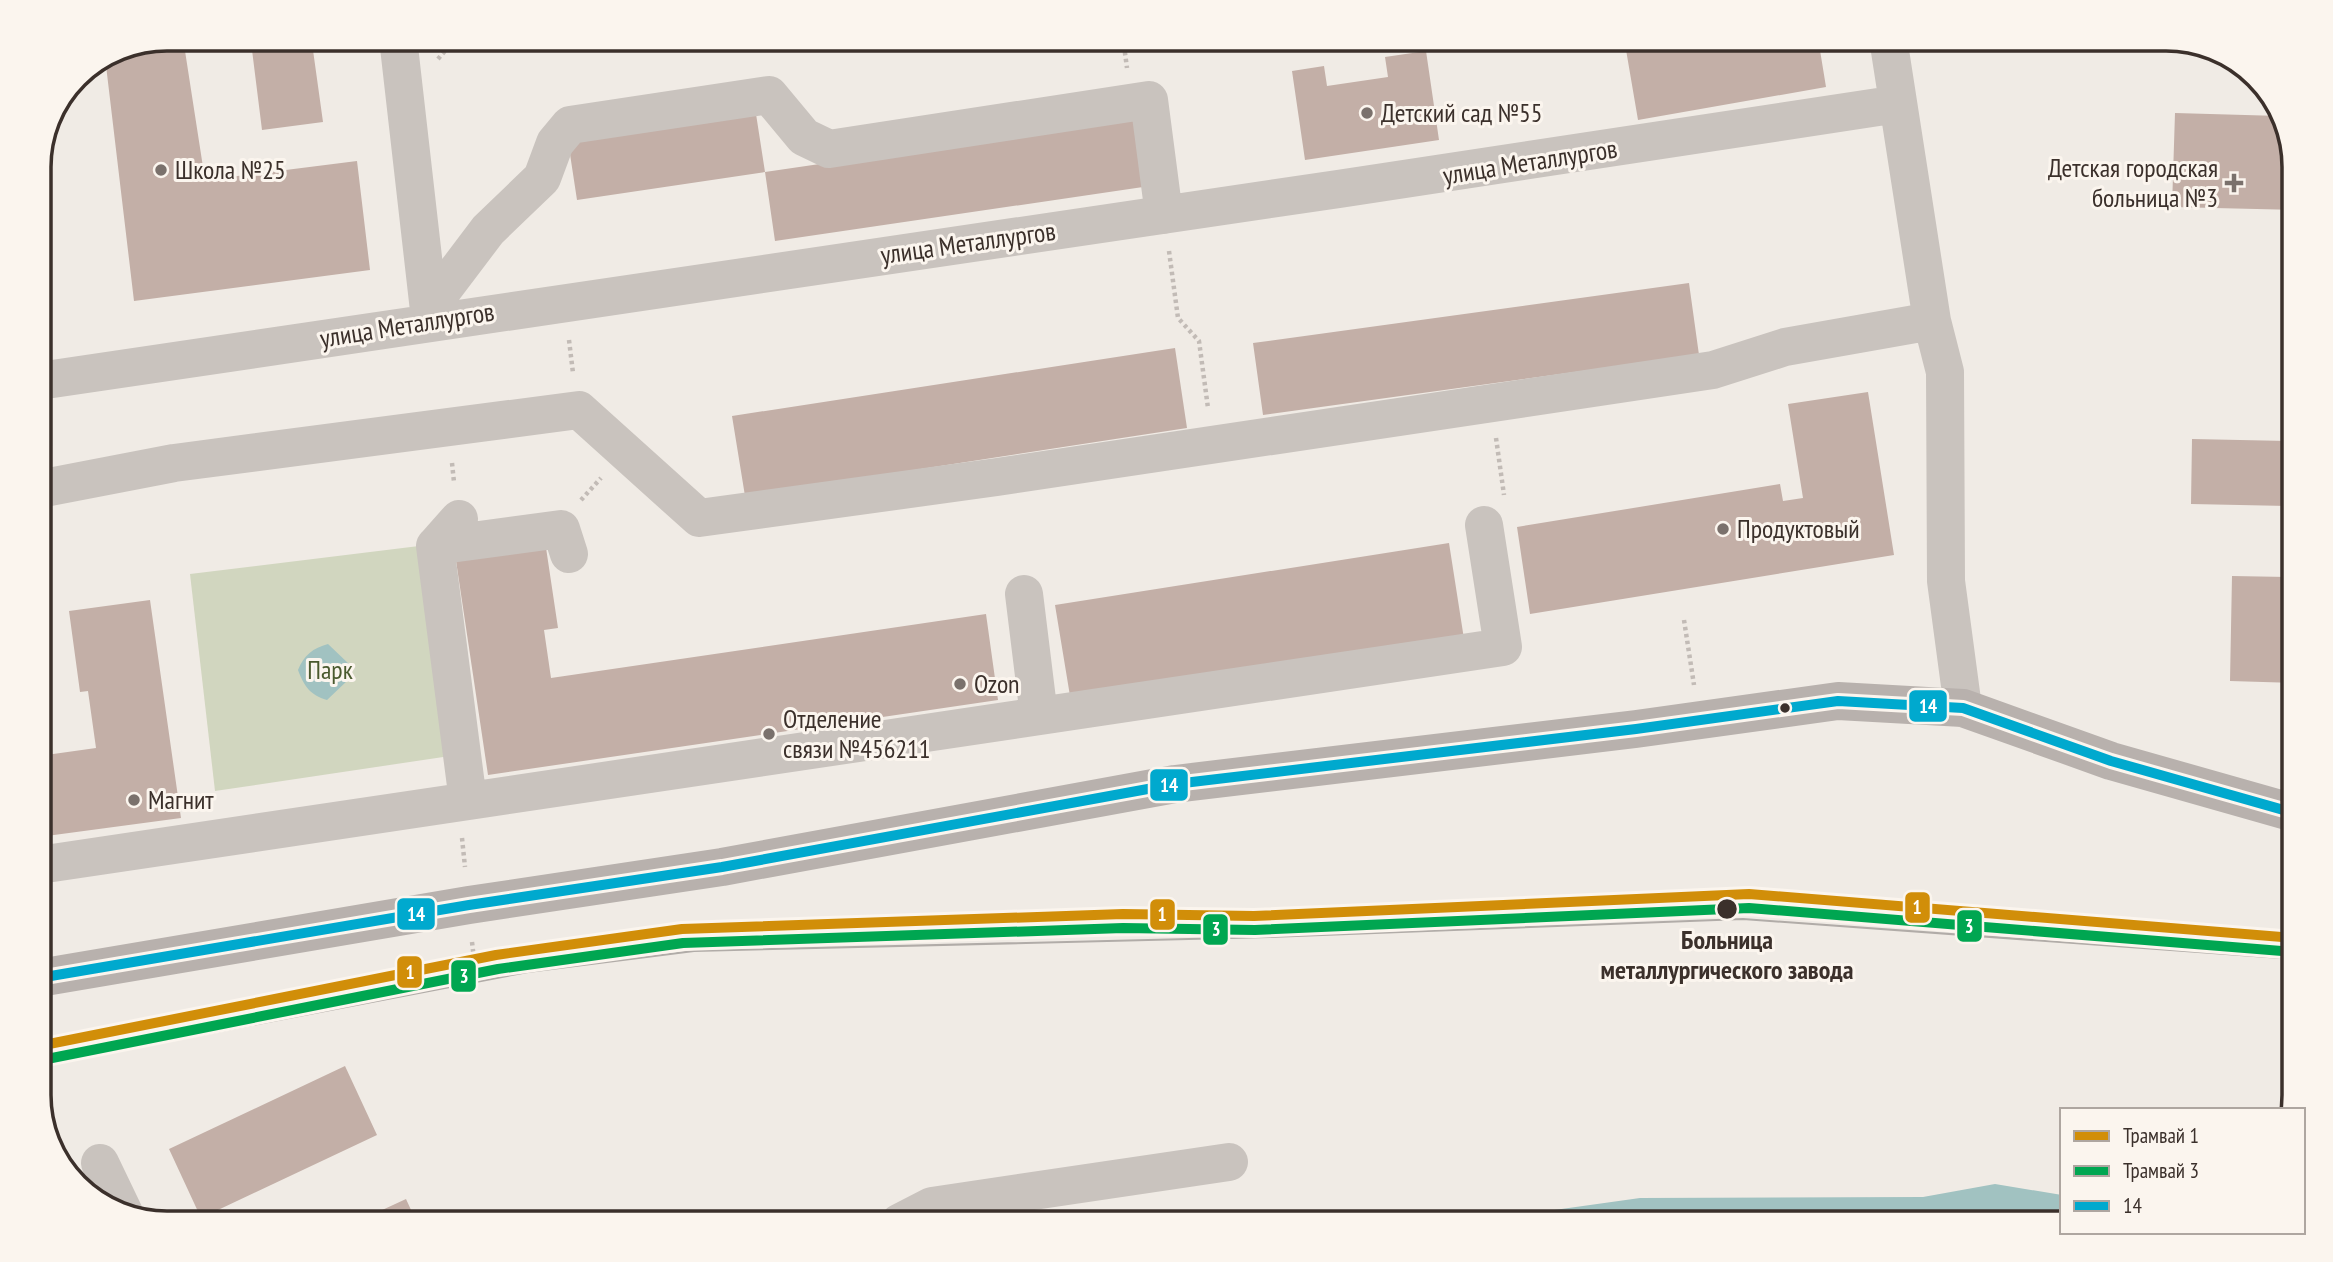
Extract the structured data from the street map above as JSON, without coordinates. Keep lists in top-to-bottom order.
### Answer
{
  "streets": {
    "street": ["улица Металлургов"]
  },
  "parks": ["Парк"],
  "places": {
    "other": [
      "Детский сад №55",
      "Школа №25",
      "Продуктовый",
      "Ozon",
      "Отделение связи №456211",
      "Магнит",
      "Больница металлургического завода"
    ],
    "health": ["Детская городская больница №3"]
  },
  "lines": ["transit line 14", "tram line 1", "tram line 3"],
  "legend": ["Трамвай 1", "Трамвай 3", "14"]
}
